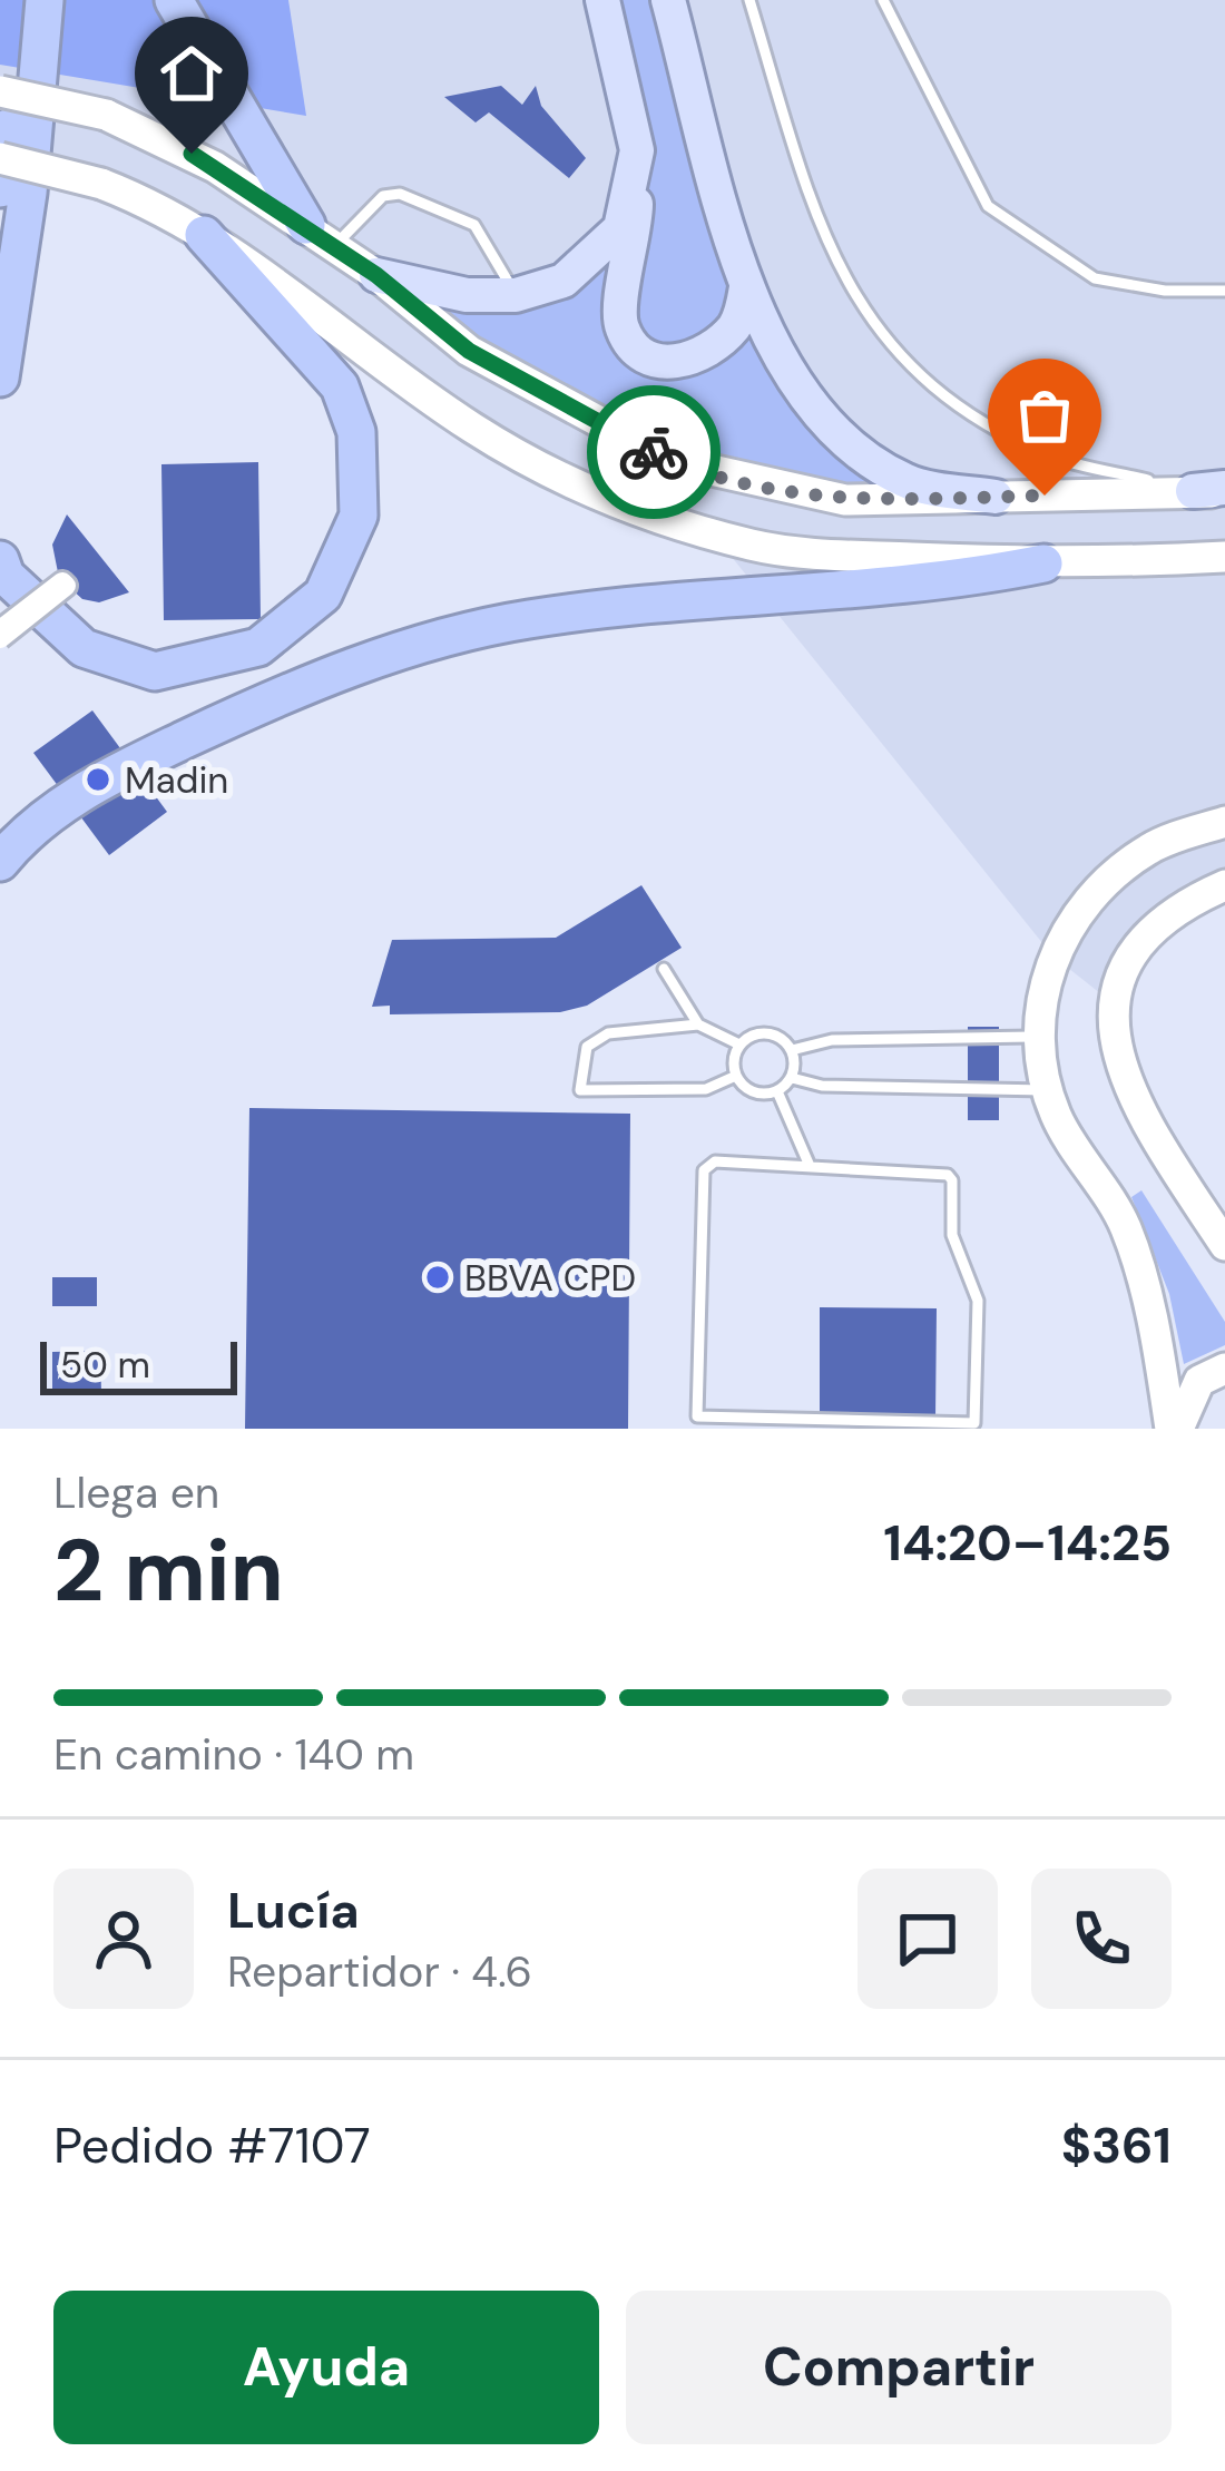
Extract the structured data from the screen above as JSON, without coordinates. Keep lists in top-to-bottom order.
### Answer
{
  "places": ["Madin", "BBVA CPD"],
  "scale_bar": "50 m",
  "page": {
    "scale": "50 m",
    "heading": ["2 min", "Llega en", "14:20–14:25"],
    "panel": [
      "Lucía",
      "Repartidor · 4.6",
      "Pedido #7107",
      "$361"
    ],
    "bar": "En camino · 140 m",
    "buttons": ["Ayuda", "Compartir"]
  }
}
